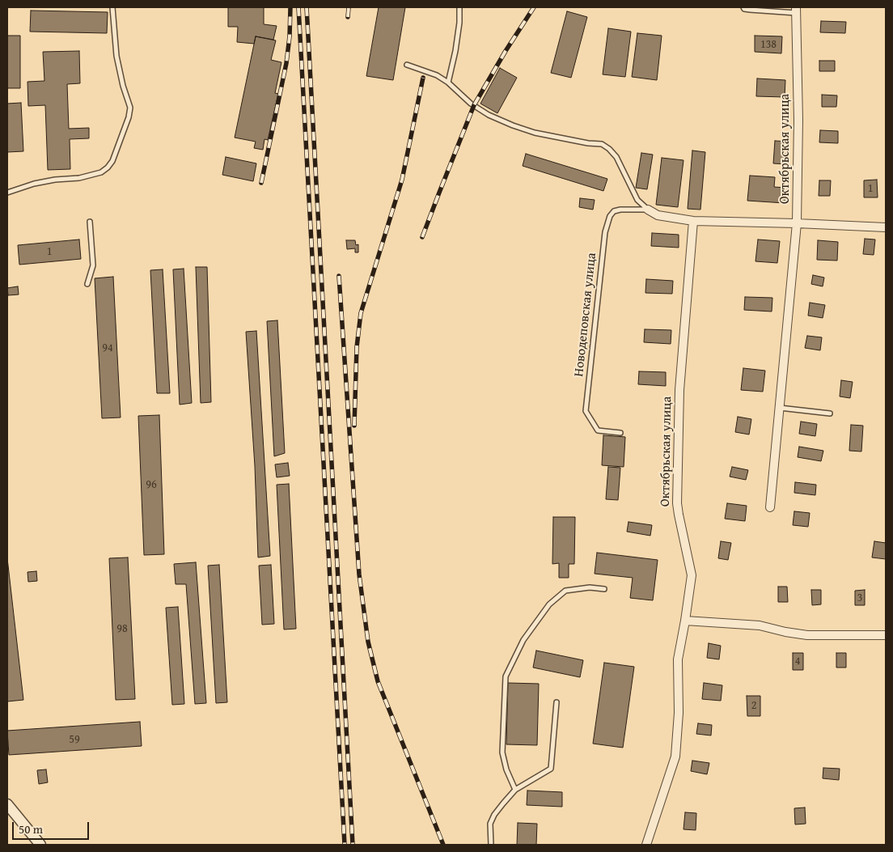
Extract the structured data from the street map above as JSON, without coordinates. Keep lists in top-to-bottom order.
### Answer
{
  "streets": {
    "street": ["Октябрьская улица"],
    "lane": ["Новодеповская улица"]
  },
  "house_numbers": [
    "138",
    "1",
    "1",
    "94",
    "96",
    "3",
    "98",
    "4",
    "2",
    "59"
  ],
  "scale_bar": "50 m"
}
